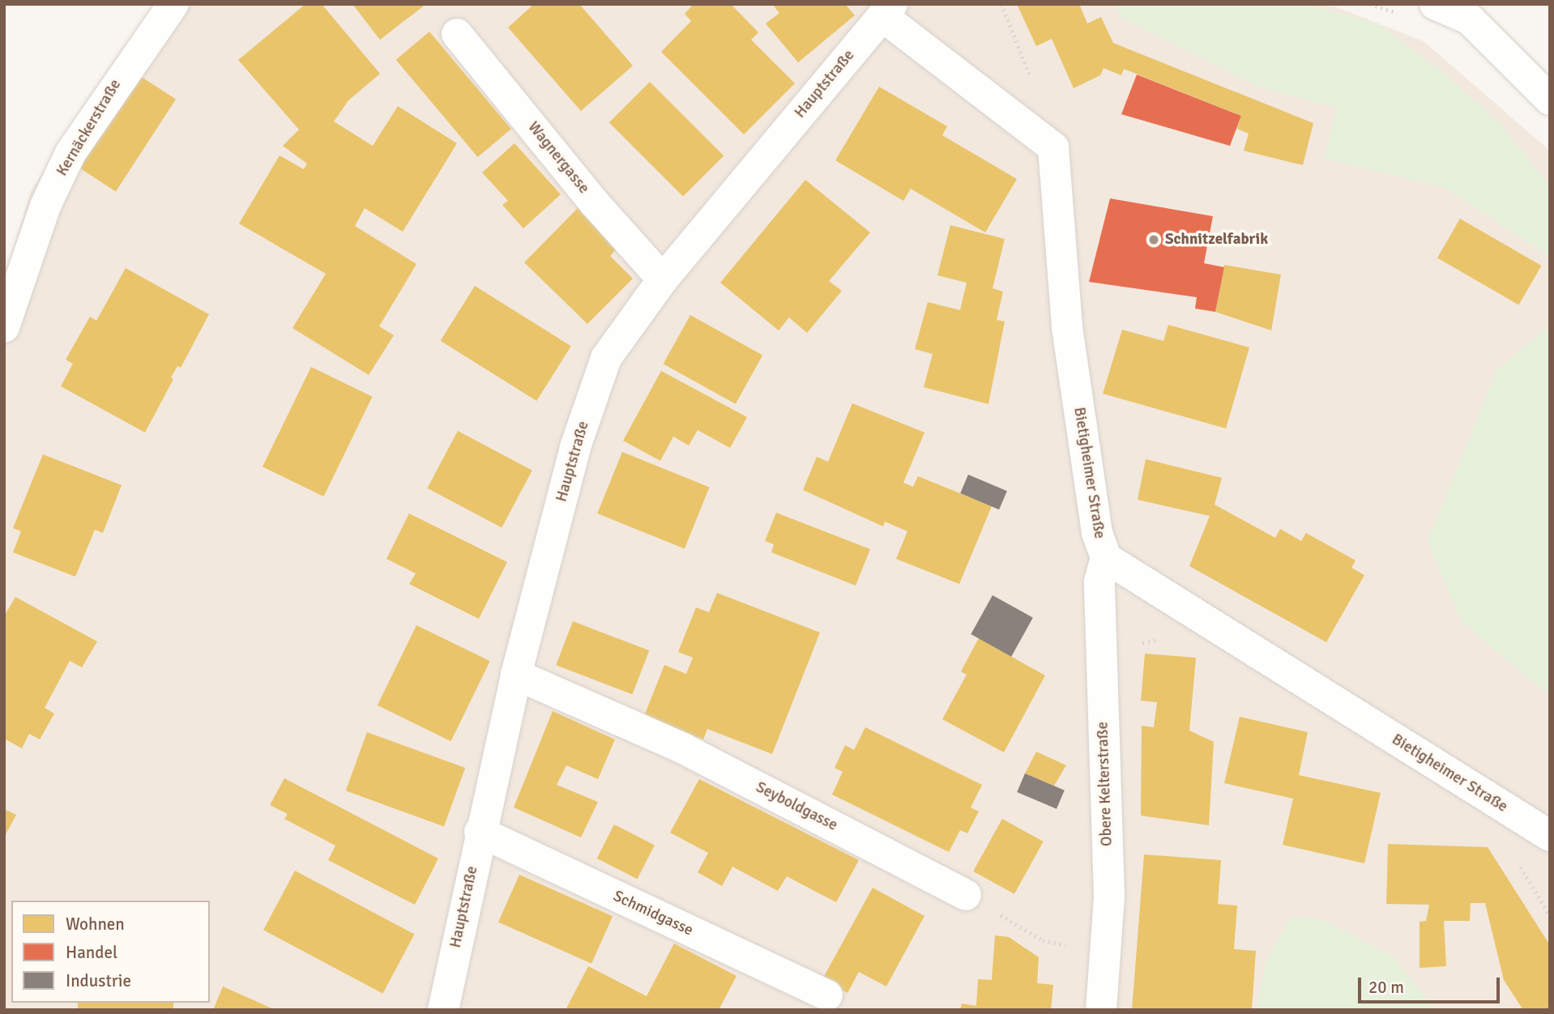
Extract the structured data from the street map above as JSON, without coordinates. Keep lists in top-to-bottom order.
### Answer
{
  "streets": {
    "street": [
      "Hauptstraße",
      "Kernäckerstraße",
      "Wagnergasse",
      "Bietigheimer Straße",
      "Obere Kelterstraße",
      "Seyboldgasse",
      "Schmidgasse"
    ]
  },
  "crossings": [
    ["Hauptstraße", "Wagnergasse"],
    ["Hauptstraße", "Bietigheimer Straße"],
    ["Hauptstraße", "Seyboldgasse"],
    ["Hauptstraße", "Schmidgasse"],
    ["Bietigheimer Straße", "Obere Kelterstraße"]
  ],
  "places": ["Schnitzelfabrik"],
  "legend": ["Wohnen", "Handel", "Industrie"],
  "scale_bar": "20 m"
}
